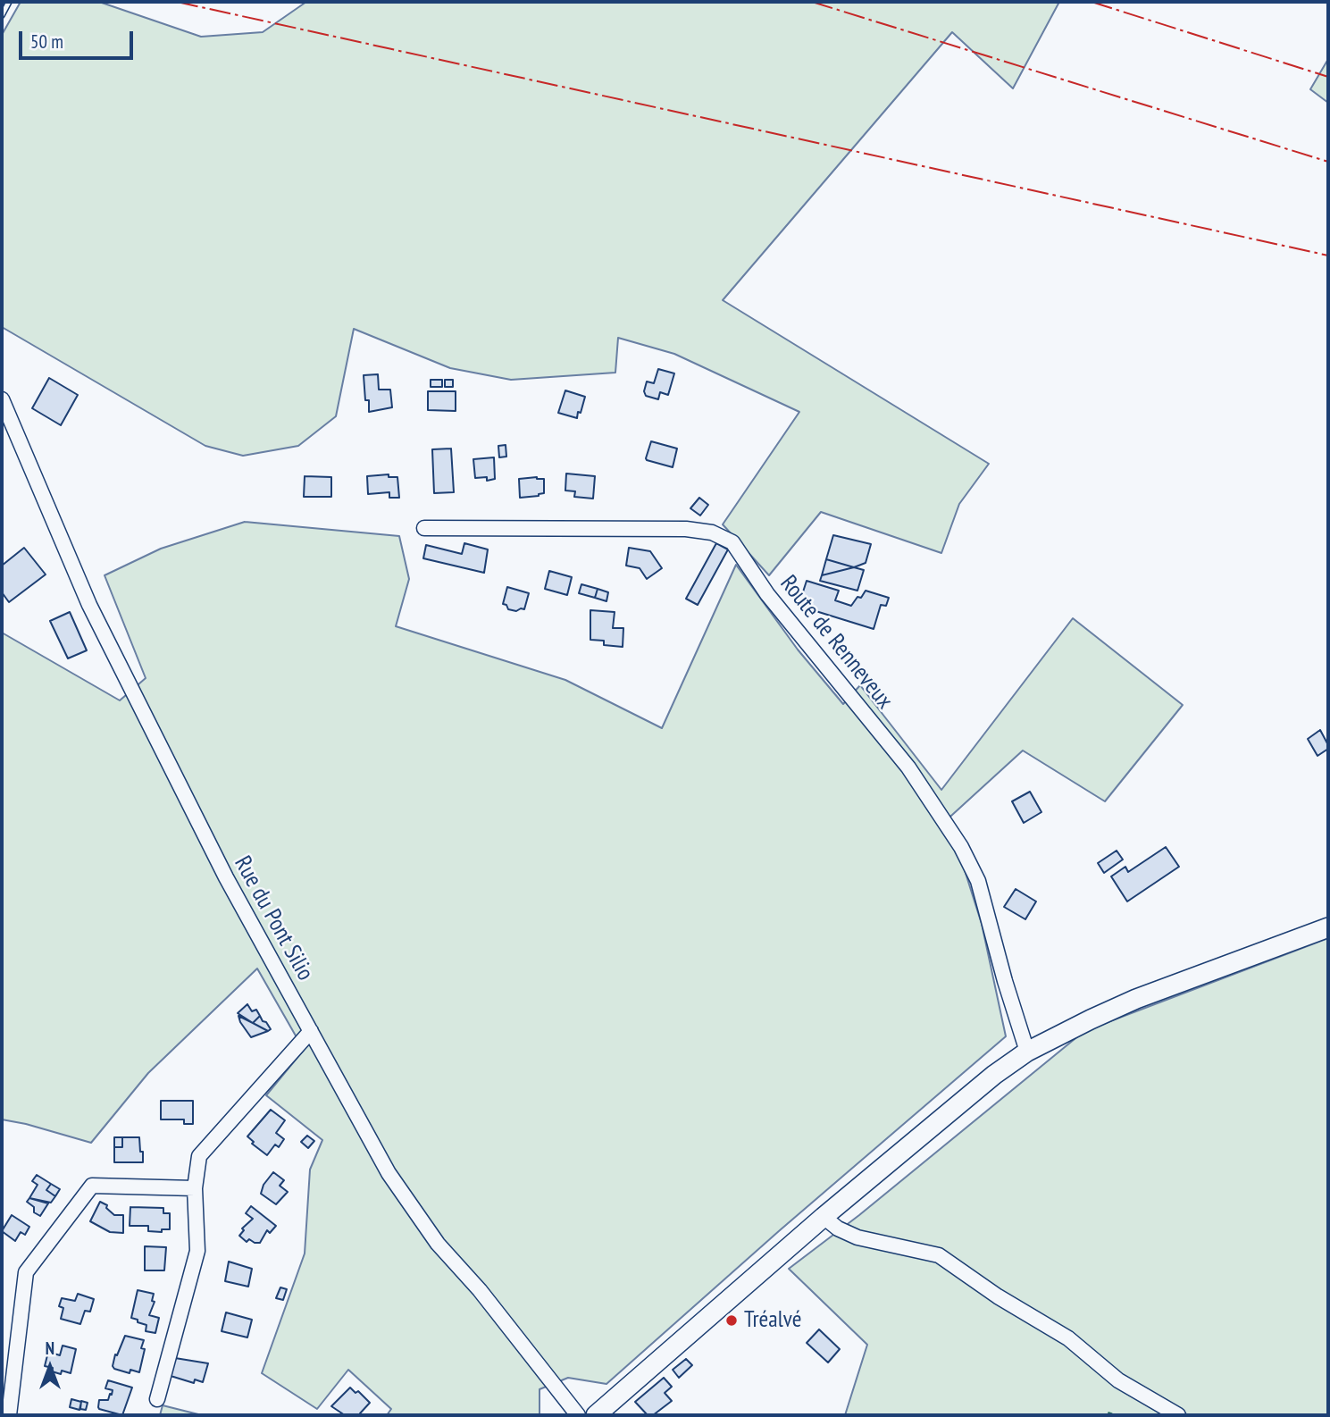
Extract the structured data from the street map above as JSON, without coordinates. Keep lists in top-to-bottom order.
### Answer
{
  "streets": {
    "street": ["Route de Renneveux", "Rue du Pont Silio"]
  },
  "places": ["Tréalvé"],
  "scale_bar": "50 m",
  "north": "top"
}
